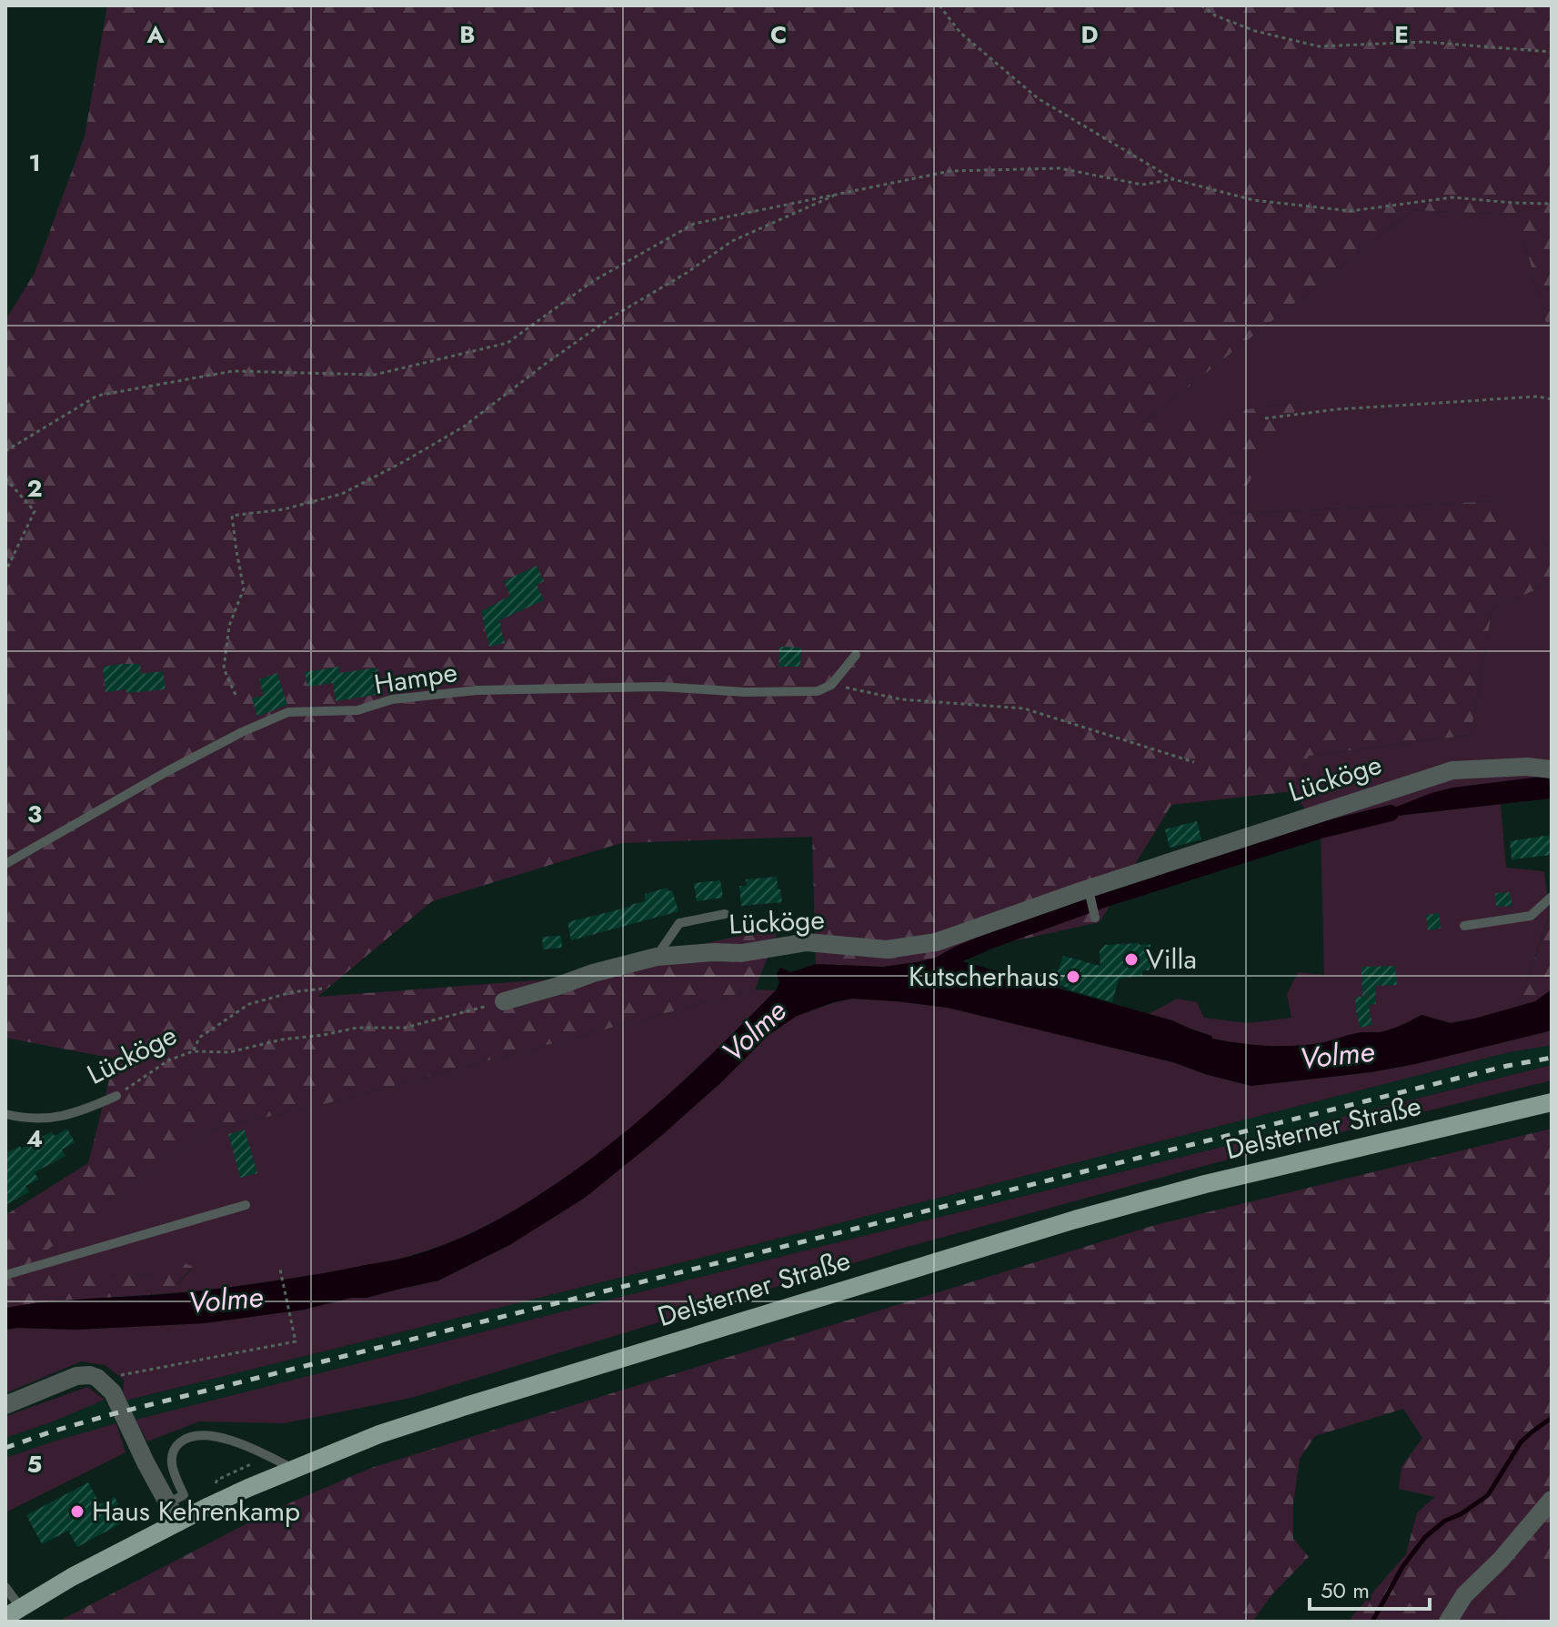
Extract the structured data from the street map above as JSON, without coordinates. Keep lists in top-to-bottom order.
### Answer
{
  "streets": {
    "main road": ["Delsterner Straße"],
    "street": ["Lücköge"],
    "lane": ["Hampe"]
  },
  "water": ["Volme"],
  "places": ["Villa", "Kutscherhaus", "Haus Kehrenkamp"],
  "scale_bar": "50 m",
  "grid": {
    "columns": [
      "A",
      "B",
      "C",
      "D",
      "E"
    ],
    "rows": [
      "1",
      "2",
      "3",
      "4",
      "5"
    ]
  }
}
